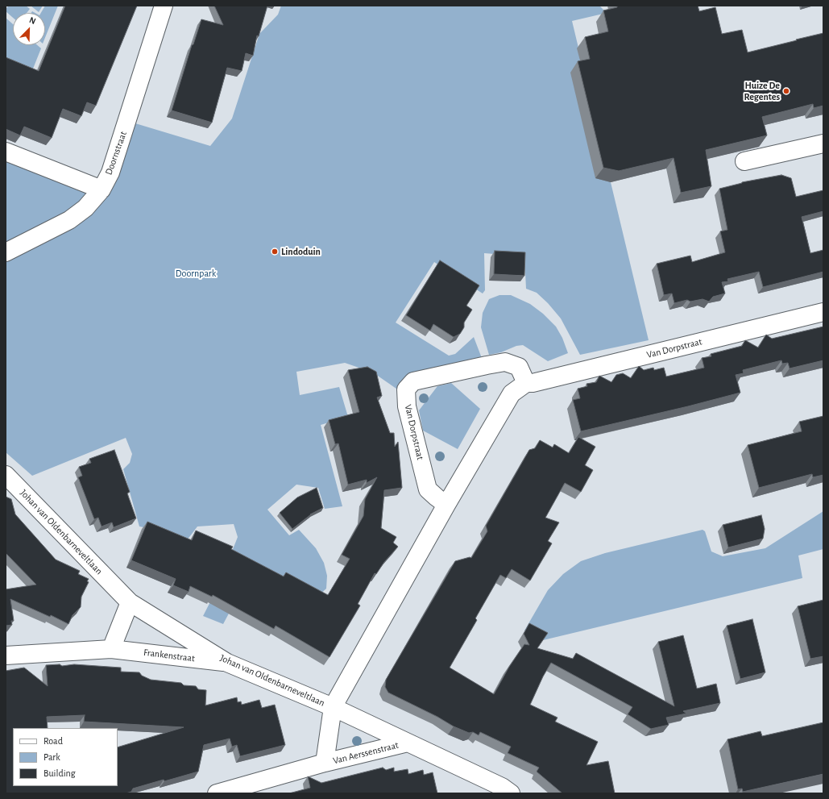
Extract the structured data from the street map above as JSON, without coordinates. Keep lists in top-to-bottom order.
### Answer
{
  "streets": {
    "street": [
      "Doornstraat",
      "Van Dorpstraat",
      "Johan van Oldenbarneveltlaan",
      "Frankenstraat",
      "Van Aerssenstraat"
    ]
  },
  "crossings": [
    ["Van Dorpstraat", "Johan van Oldenbarneveltlaan"],
    ["Van Dorpstraat", "Van Aerssenstraat"],
    ["Johan van Oldenbarneveltlaan", "Frankenstraat"],
    ["Johan van Oldenbarneveltlaan", "Van Aerssenstraat"]
  ],
  "parks": ["Doornpark"],
  "places": ["Huize De Regentes", "Lindoduin"],
  "legend": ["Road", "Park", "Building"],
  "north": "top right"
}
